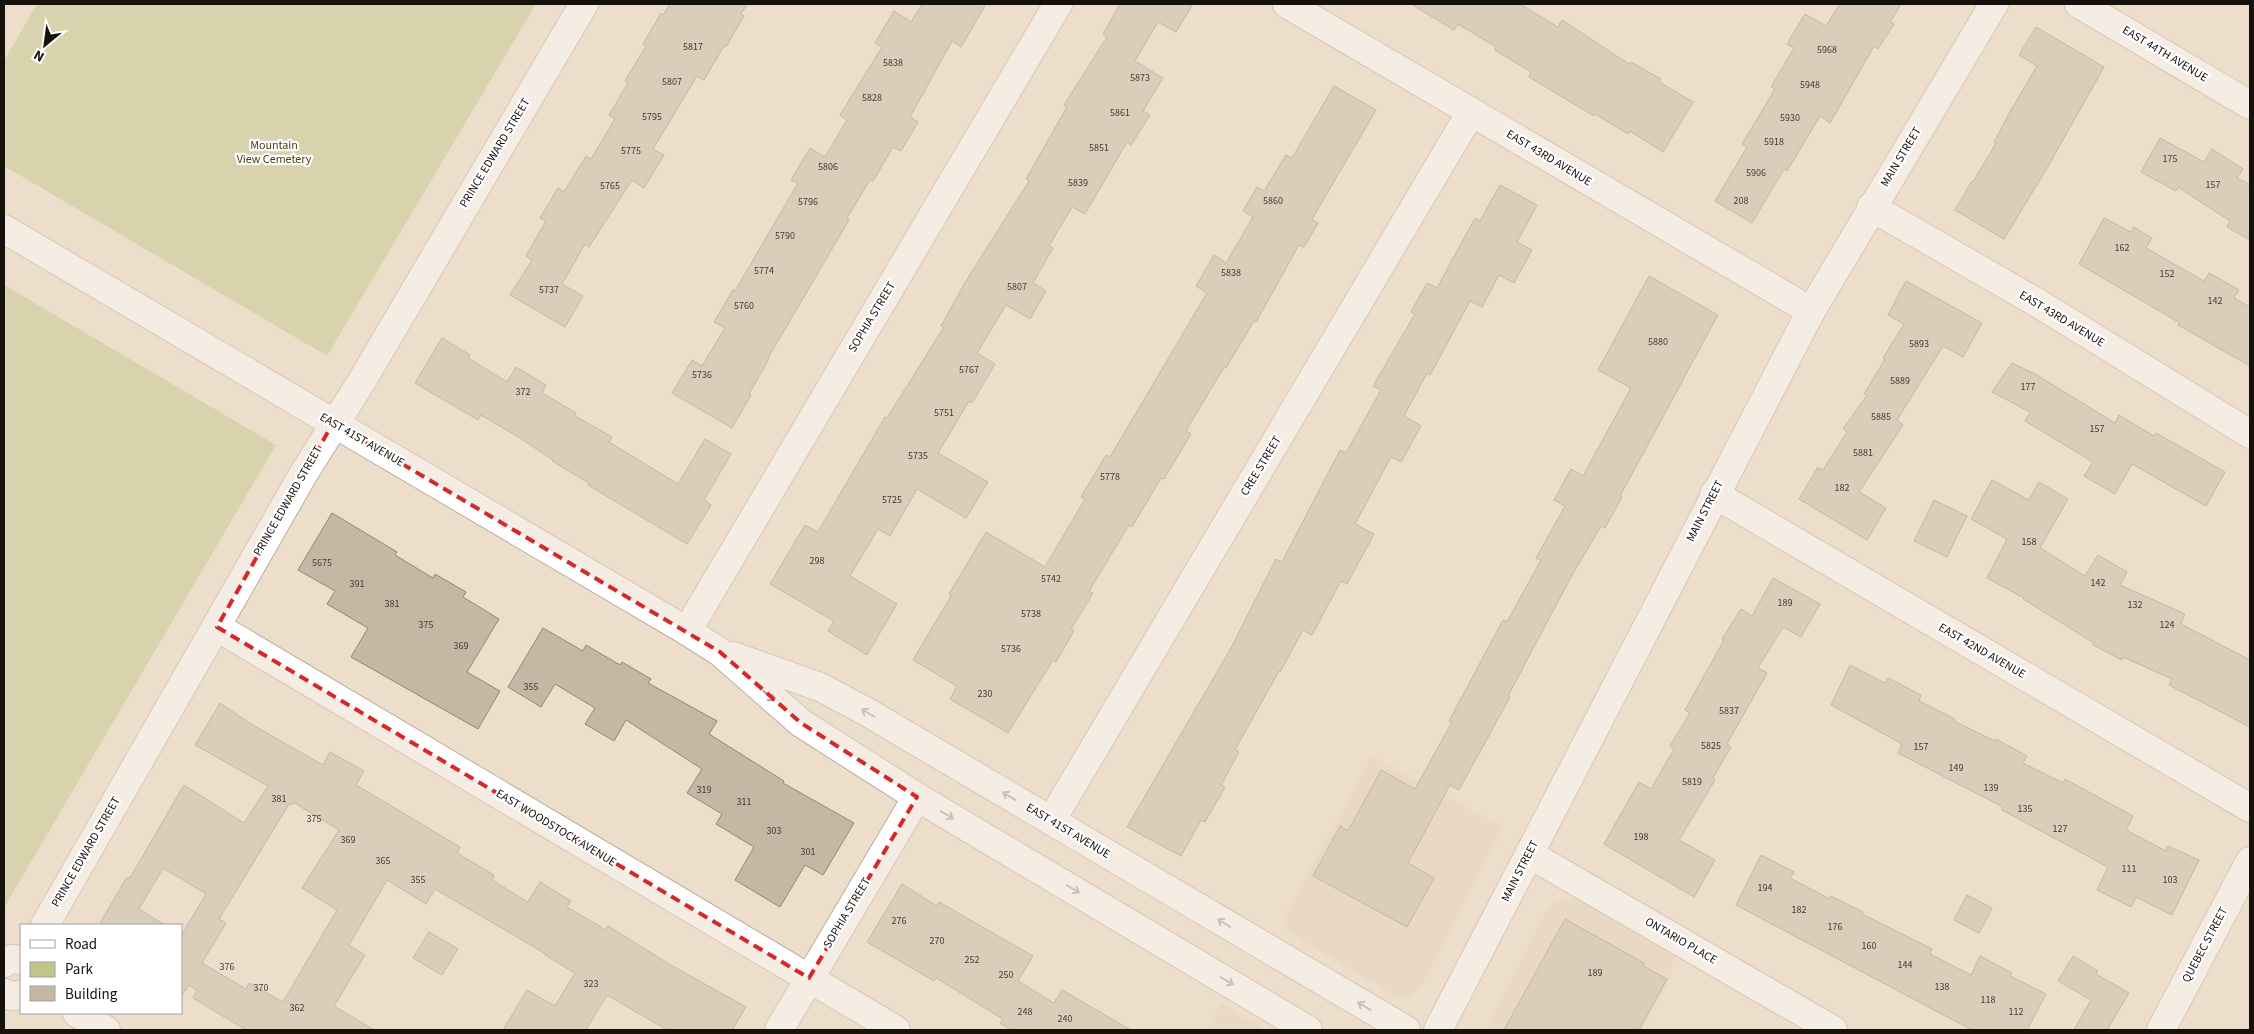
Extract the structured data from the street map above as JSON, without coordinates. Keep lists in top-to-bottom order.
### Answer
{
  "streets": {
    "street": [
      "EAST 44TH AVENUE",
      "PRINCE EDWARD STREET",
      "MAIN STREET",
      "EAST 43RD AVENUE",
      "SOPHIA STREET",
      "EAST 41ST AVENUE",
      "CREE STREET",
      "EAST 42ND AVENUE",
      "EAST WOODSTOCK AVENUE",
      "ONTARIO PLACE",
      "QUEBEC STREET"
    ]
  },
  "crossings": [
    ["PRINCE EDWARD STREET", "EAST 41ST AVENUE"],
    ["PRINCE EDWARD STREET", "EAST WOODSTOCK AVENUE"],
    ["MAIN STREET", "EAST 43RD AVENUE"],
    ["MAIN STREET", "EAST 42ND AVENUE"],
    ["MAIN STREET", "ONTARIO PLACE"],
    ["EAST 43RD AVENUE", "CREE STREET"],
    ["SOPHIA STREET", "EAST 41ST AVENUE"],
    ["SOPHIA STREET", "EAST WOODSTOCK AVENUE"],
    ["EAST 41ST AVENUE", "CREE STREET"]
  ],
  "parks": ["Mountain View Cemetery"],
  "house_numbers": [
    "5817",
    "5968",
    "5838",
    "5873",
    "5807",
    "5948",
    "5828",
    "5861",
    "5795",
    "5930",
    "5918",
    "5851",
    "5775",
    "175",
    "5806",
    "5906",
    "5839",
    "157",
    "5765",
    "5860",
    "208",
    "5796",
    "5790",
    "162",
    "5774",
    "5838",
    "152",
    "5807",
    "5737",
    "142",
    "5760",
    "5880",
    "5893",
    "5767",
    "5736",
    "5889",
    "177",
    "372",
    "5751",
    "5885",
    "157",
    "5881",
    "5735",
    "5778",
    "182",
    "5725",
    "158",
    "298",
    "5675",
    "5742",
    "142",
    "391",
    "189",
    "381",
    "132",
    "5738",
    "375",
    "124",
    "369",
    "5736",
    "355",
    "230",
    "5837",
    "5825",
    "157",
    "149",
    "5819",
    "139",
    "319",
    "381",
    "311",
    "135",
    "375",
    "127",
    "303",
    "198",
    "369",
    "301",
    "365",
    "111",
    "355",
    "103",
    "194",
    "182",
    "276",
    "176",
    "270",
    "160",
    "252",
    "144",
    "376",
    "189",
    "250",
    "323",
    "138",
    "370",
    "118",
    "362",
    "248",
    "112",
    "240"
  ],
  "legend": ["Road", "Park", "Building"],
  "north": "bottom left"
}
